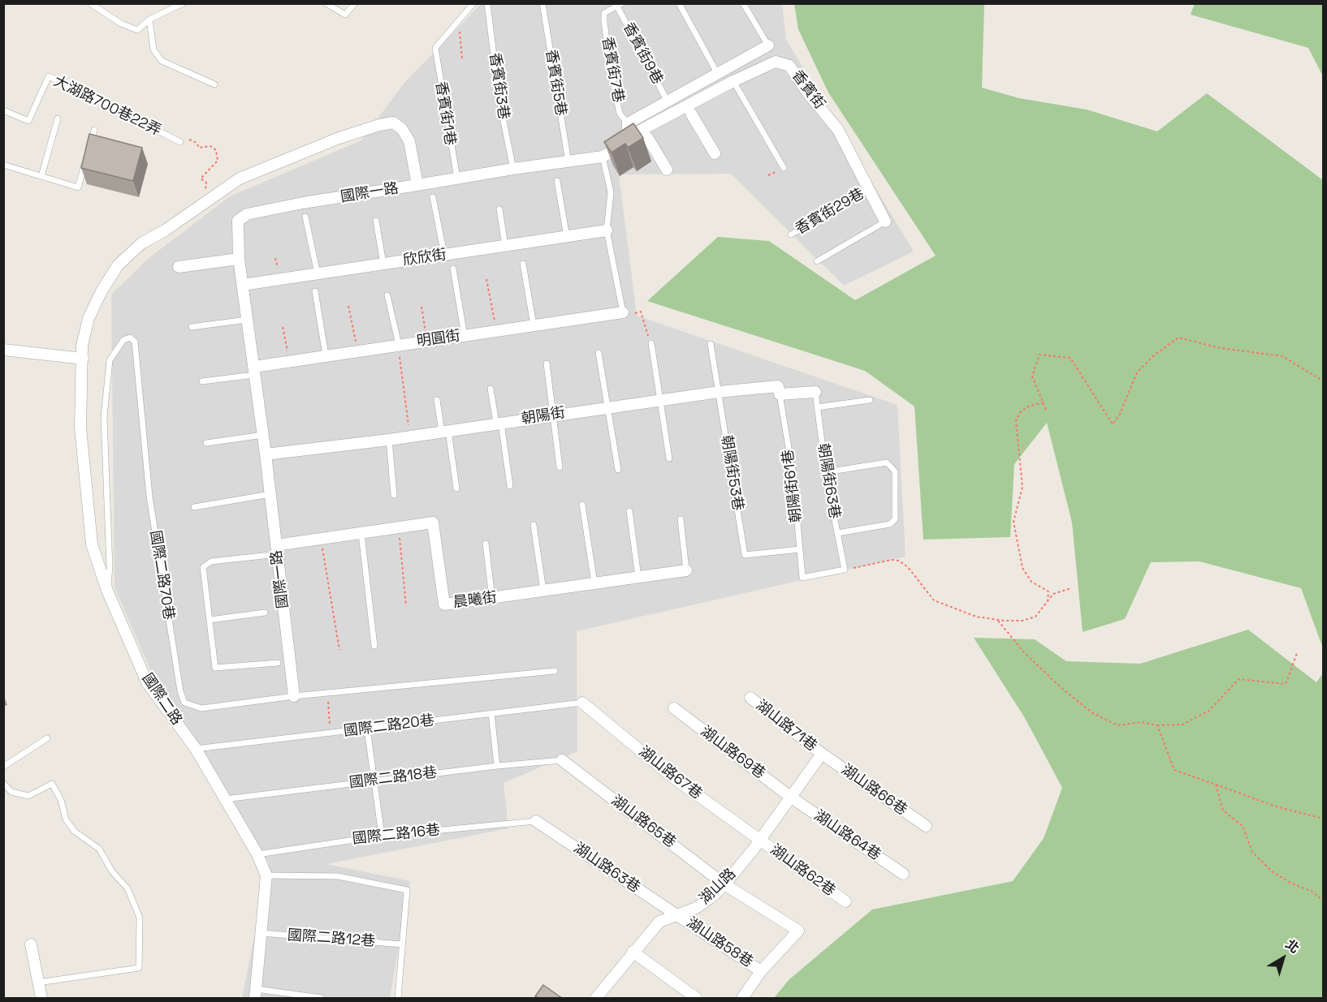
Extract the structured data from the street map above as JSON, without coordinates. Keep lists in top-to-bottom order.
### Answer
{
  "streets": {
    "street": [
      "香賓街",
      "國際一路",
      "欣欣街",
      "明圓街",
      "朝陽街",
      "晨曦街",
      "國際二路",
      "湖山路71巷",
      "湖山路69巷",
      "湖山路67巷",
      "湖山路66巷",
      "湖山路65巷",
      "湖山路64巷",
      "湖山路63巷",
      "湖山路62巷",
      "湖山路",
      "湖山路58巷"
    ],
    "lane": [
      "香賓街9巷",
      "香賓街7巷",
      "香賓街5巷",
      "香賓街3巷",
      "大湖路700巷22弄",
      "香賓街1巷",
      "香賓街29巷",
      "朝陽街53巷",
      "朝陽街63巷",
      "朝陽街61巷",
      "國際二路70巷",
      "國際二路20巷",
      "國際二路18巷",
      "國際二路16巷",
      "國際二路12巷"
    ]
  },
  "crossings": [
    ["香賓街9巷", "香賓街7巷"],
    ["香賓街5巷", "香賓街"],
    ["香賓街3巷", "香賓街"],
    ["香賓街", "香賓街1巷"],
    ["香賓街", "國際一路"],
    ["香賓街", "香賓街29巷"],
    ["國際一路", "欣欣街"],
    ["國際一路", "明圓街"],
    ["國際一路", "朝陽街"],
    ["國際一路", "國際二路70巷"],
    ["國際一路", "晨曦街"],
    ["國際一路", "國際二路"],
    ["朝陽街", "朝陽街53巷"],
    ["朝陽街", "朝陽街63巷"],
    ["朝陽街", "朝陽街61巷"],
    ["朝陽街53巷", "朝陽街61巷"],
    ["朝陽街63巷", "朝陽街61巷"],
    ["國際二路70巷", "國際二路"],
    ["國際二路", "國際二路20巷"],
    ["國際二路", "國際二路18巷"],
    ["國際二路", "國際二路16巷"],
    ["國際二路", "國際二路12巷"],
    ["國際二路20巷", "湖山路67巷"],
    ["湖山路71巷", "湖山路66巷"],
    ["湖山路71巷", "湖山路"],
    ["湖山路69巷", "湖山路64巷"],
    ["湖山路69巷", "湖山路"],
    ["湖山路67巷", "湖山路62巷"],
    ["湖山路67巷", "湖山路"],
    ["國際二路18巷", "湖山路65巷"],
    ["湖山路66巷", "湖山路"],
    ["湖山路65巷", "湖山路"],
    ["湖山路65巷", "湖山路58巷"],
    ["國際二路16巷", "湖山路63巷"],
    ["湖山路64巷", "湖山路"],
    ["湖山路63巷", "湖山路"],
    ["湖山路63巷", "湖山路58巷"],
    ["湖山路62巷", "湖山路"],
    ["湖山路", "湖山路58巷"]
  ],
  "north": "top right"
}
